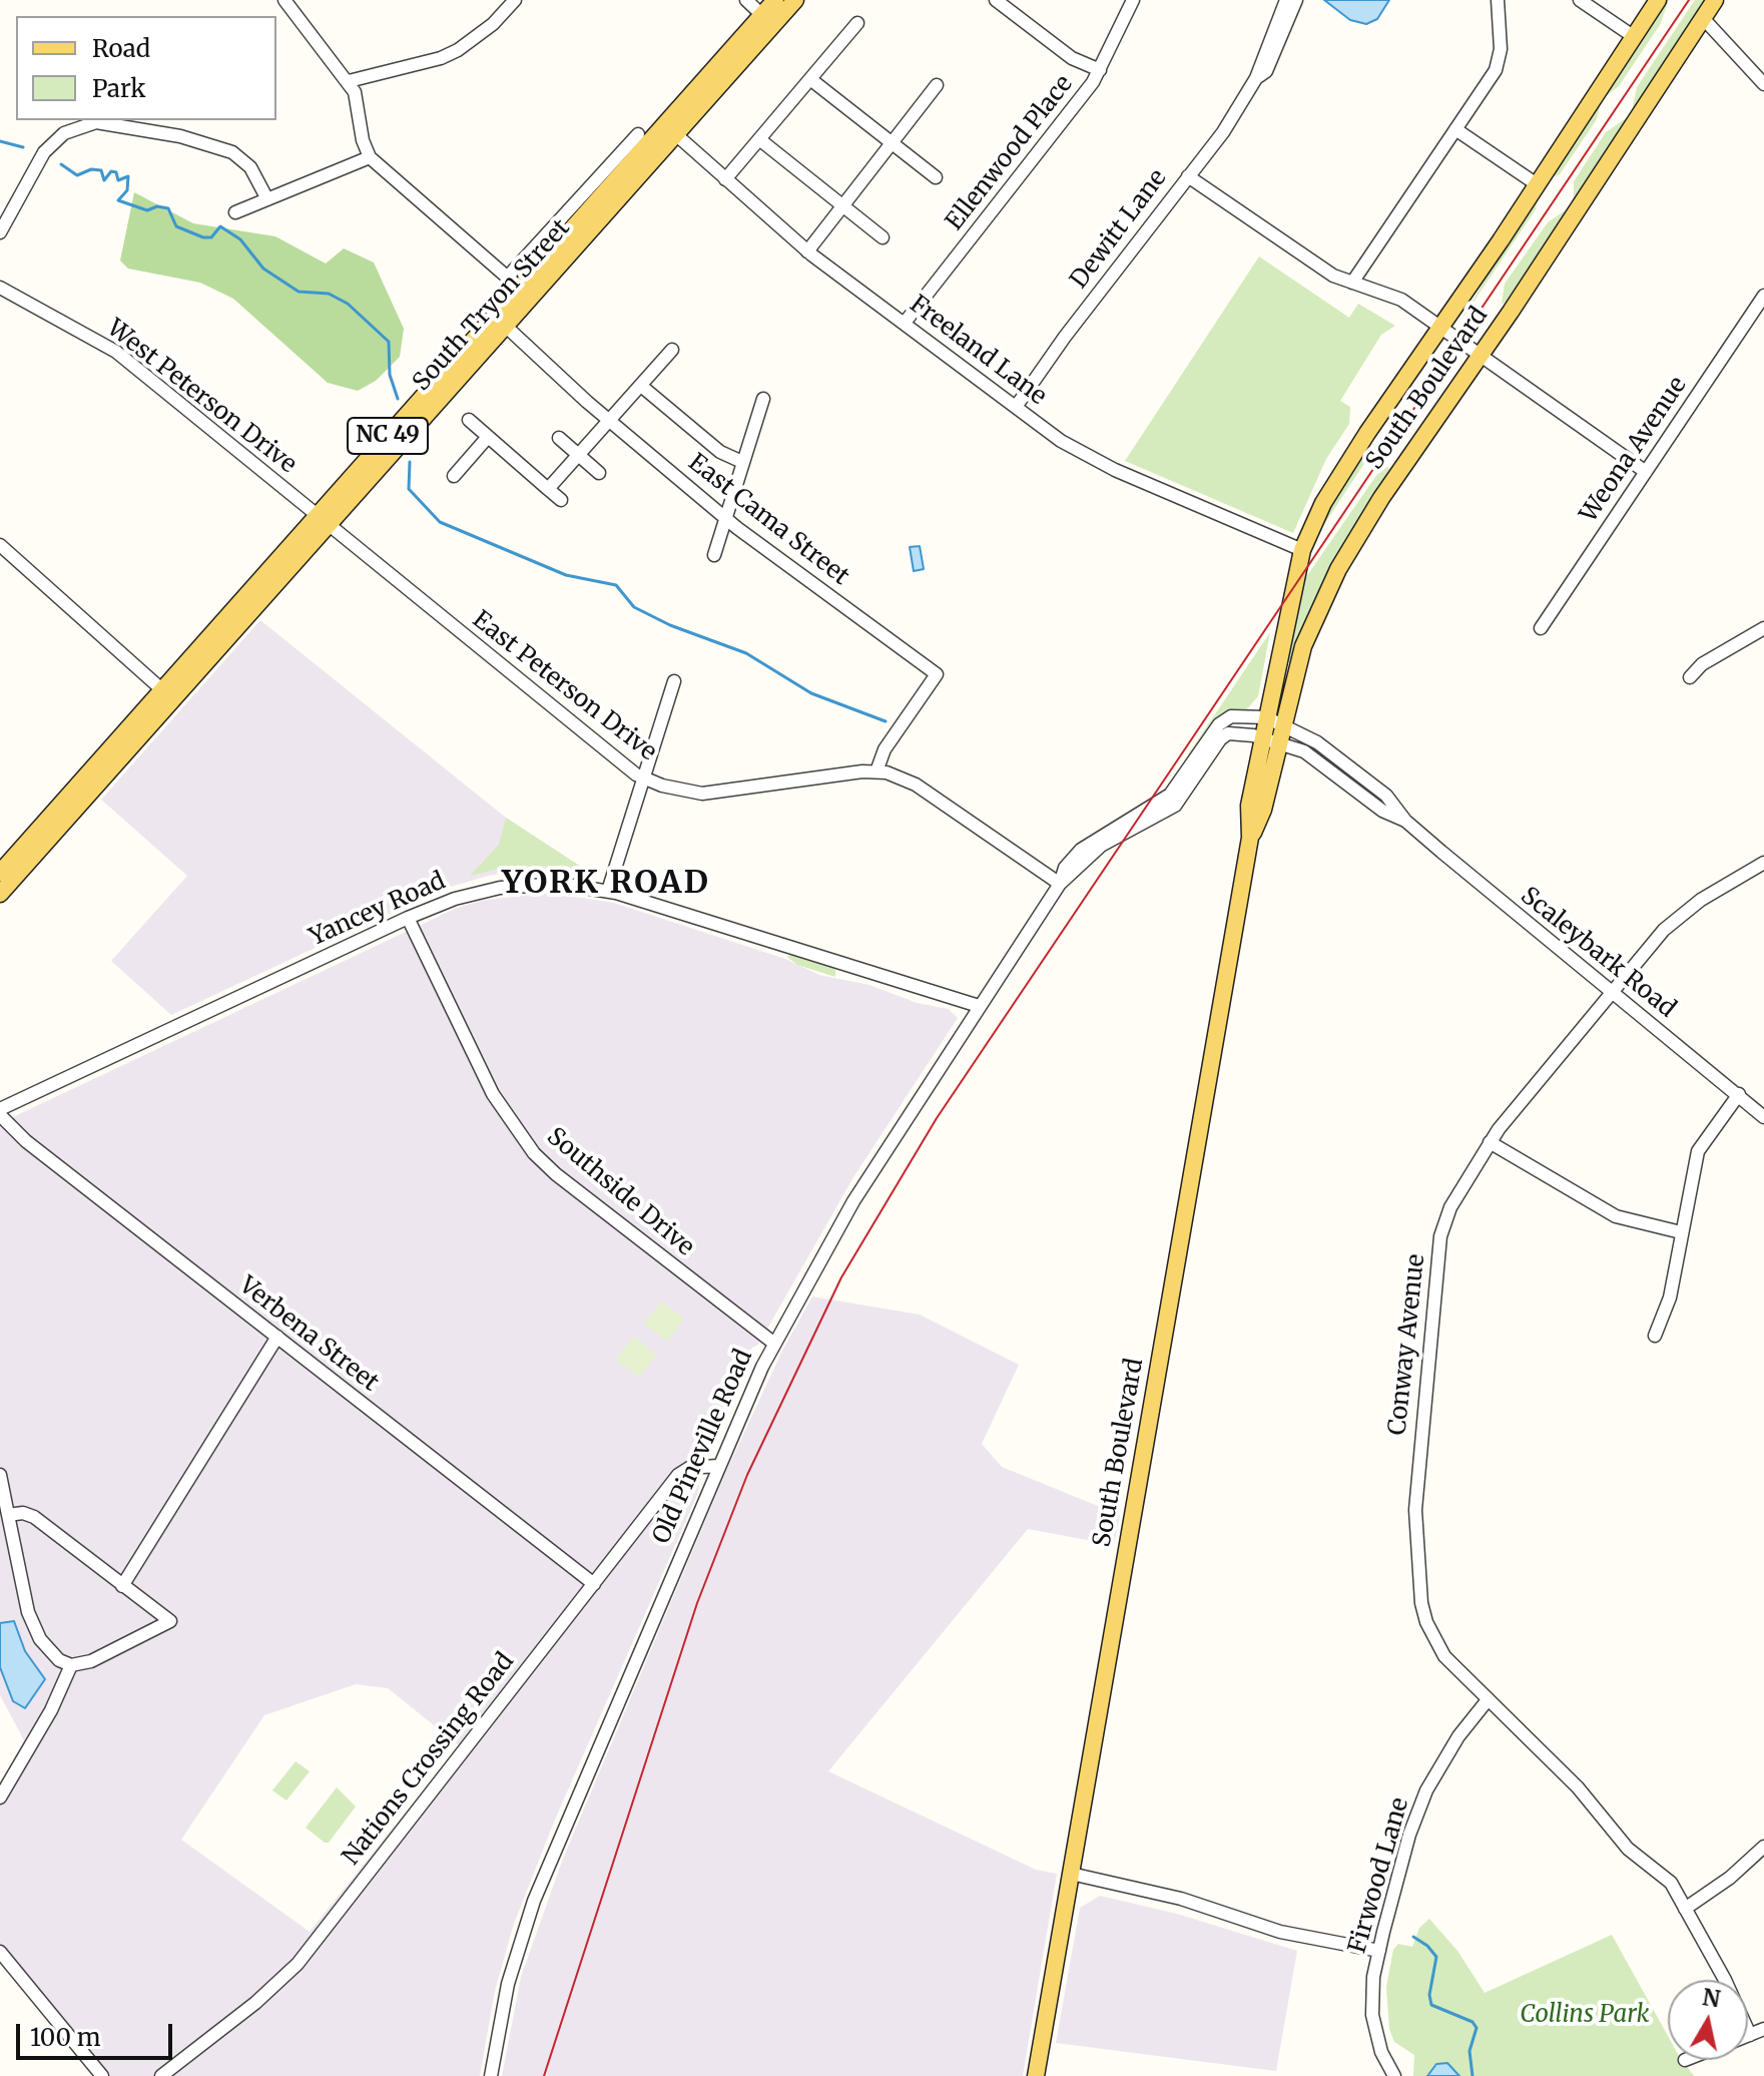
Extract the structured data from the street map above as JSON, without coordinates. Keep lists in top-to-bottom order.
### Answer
{
  "streets": {
    "main road": ["South Tryon Street", "South Boulevard", "NC 49"],
    "street": [
      "Ellenwood Place",
      "Dewitt Lane",
      "Freeland Lane",
      "West Peterson Drive",
      "Weona Avenue",
      "East Cama Street",
      "East Peterson Drive",
      "Yancey Road",
      "Scaleybark Road",
      "Southside Drive",
      "Verbena Street",
      "Conway Avenue",
      "Old Pineville Road",
      "Nations Crossing Road",
      "Firwood Lane"
    ]
  },
  "crossings": [
    ["Ellenwood Place", "Freeland Lane"],
    ["Dewitt Lane", "Freeland Lane"],
    ["South Tryon Street", "Freeland Lane"],
    ["South Tryon Street", "West Peterson Drive"],
    ["South Tryon Street", "East Cama Street"],
    ["South Tryon Street", "East Peterson Drive"],
    ["Freeland Lane", "South Boulevard"],
    ["South Boulevard", "Scaleybark Road"],
    ["South Boulevard", "Old Pineville Road"],
    ["West Peterson Drive", "East Peterson Drive"],
    ["East Cama Street", "East Peterson Drive"],
    ["East Peterson Drive", "Old Pineville Road"],
    ["Yancey Road", "Southside Drive"],
    ["Yancey Road", "Verbena Street"],
    ["Yancey Road", "Old Pineville Road"],
    ["Scaleybark Road", "Conway Avenue"],
    ["Scaleybark Road", "Old Pineville Road"],
    ["Southside Drive", "Old Pineville Road"],
    ["Verbena Street", "Nations Crossing Road"],
    ["Conway Avenue", "Firwood Lane"],
    ["Old Pineville Road", "Nations Crossing Road"]
  ],
  "districts": ["YORK ROAD"],
  "parks": ["Collins Park"],
  "legend": ["Road", "Park"],
  "scale_bar": "100 m",
  "north": "top"
}
